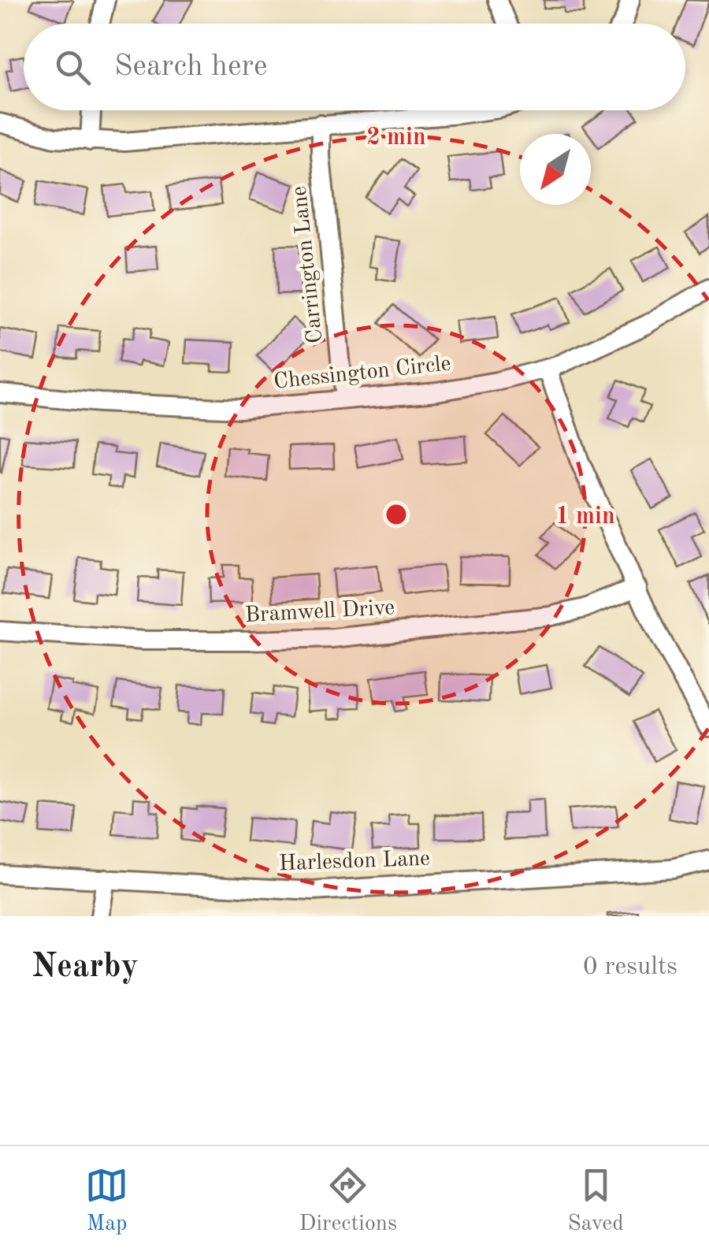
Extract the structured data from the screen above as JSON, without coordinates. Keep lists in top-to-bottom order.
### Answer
{
  "streets": {
    "street": [
      "Carrington Lane",
      "Chessington Circle",
      "Bramwell Drive",
      "Harlesdon Lane"
    ]
  },
  "crossings": [
    ["Carrington Lane", "Chessington Circle"]
  ],
  "north": "bottom left",
  "page": {
    "search": "Search here",
    "heading": ["Nearby", "0 results"],
    "nav": ["Map", "Directions", "Saved"]
  },
  "rings": ["2 min", "1 min"]
}
